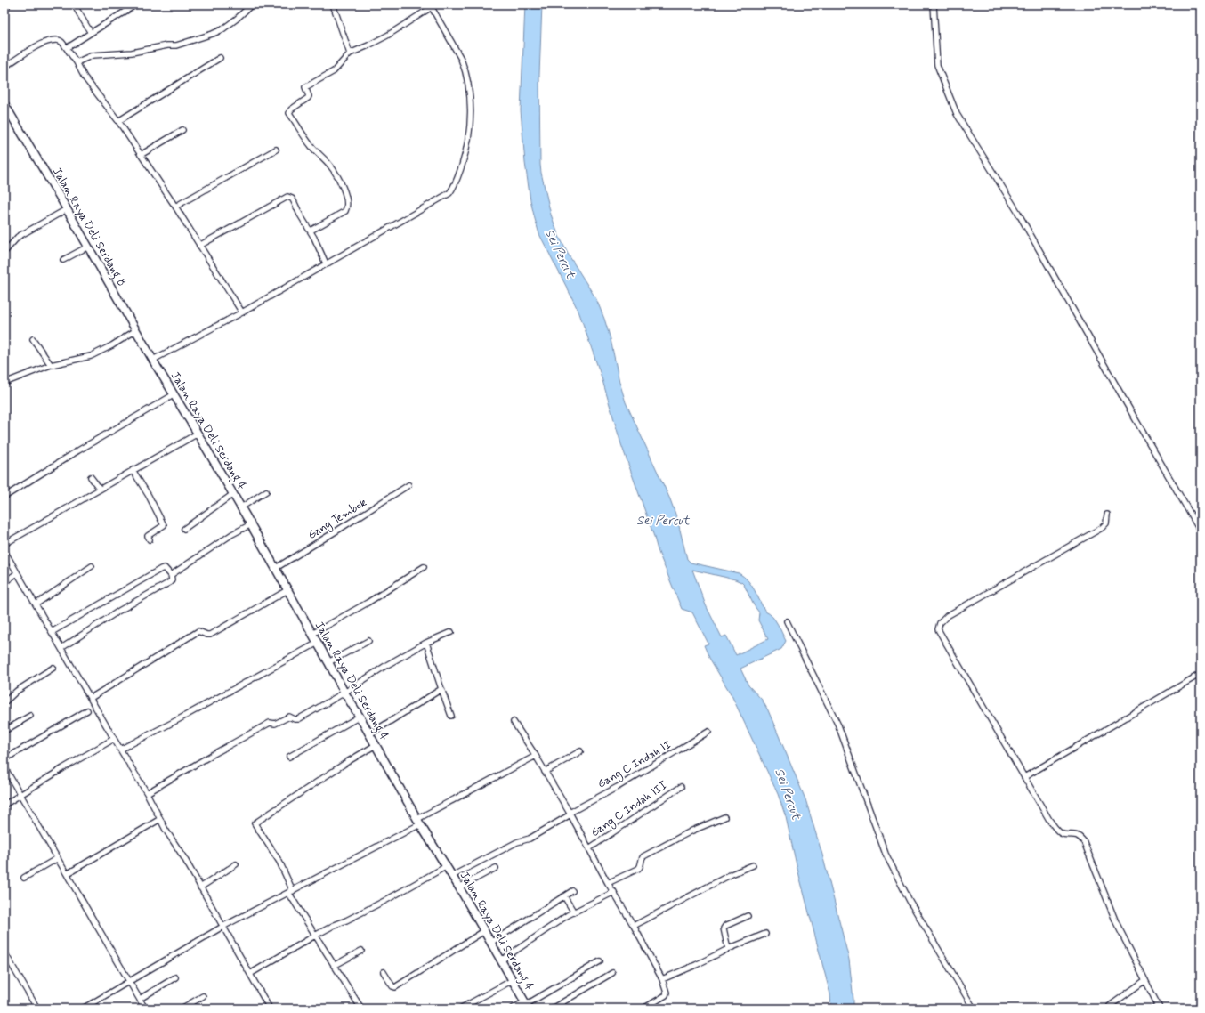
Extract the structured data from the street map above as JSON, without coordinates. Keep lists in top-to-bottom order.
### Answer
{
  "streets": {
    "street": [
      "Jalan Raya Deli Serdang 8",
      "Jalan Raya Deli Serdang 4",
      "Gang Tembok",
      "Gang C Indah II",
      "Gang C Indah III"
    ]
  },
  "crossings": [
    ["Jalan Raya Deli Serdang 8", "Jalan Raya Deli Serdang 4"],
    ["Jalan Raya Deli Serdang 4", "Gang Tembok"],
    ["Jalan Raya Deli Serdang 4", "Gang C Indah II"]
  ],
  "water": ["Sei Percut"]
}
